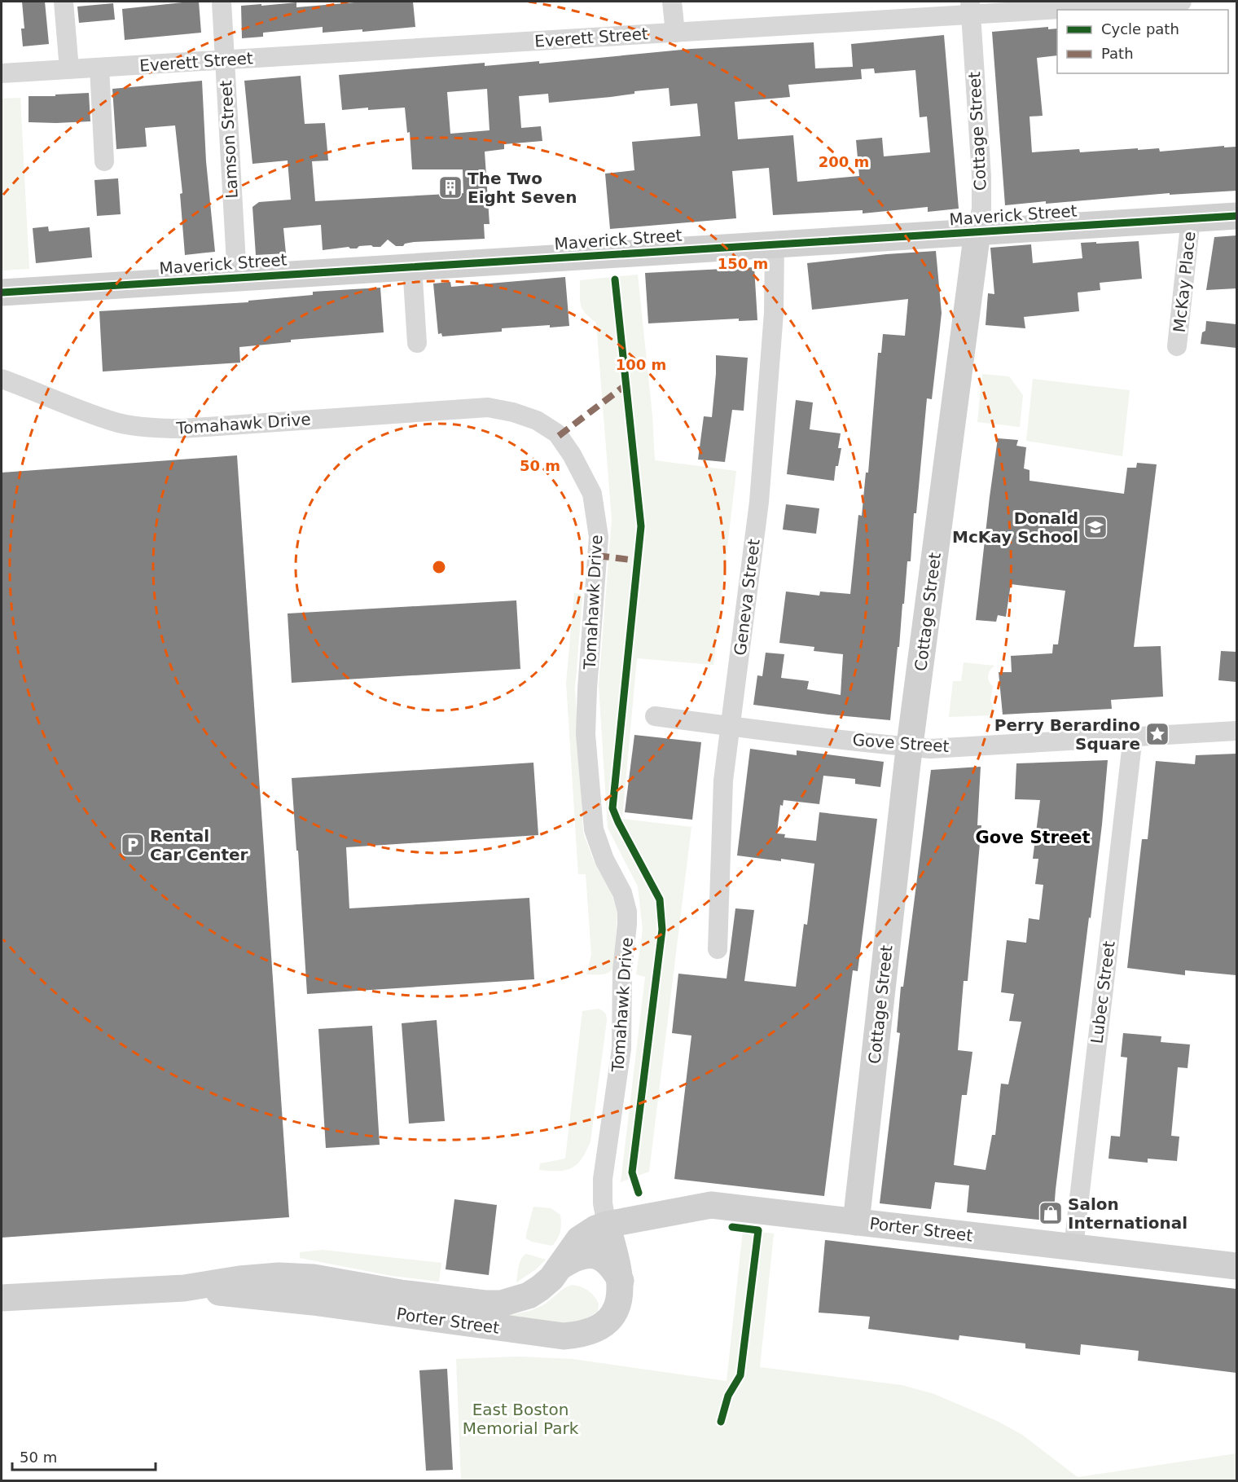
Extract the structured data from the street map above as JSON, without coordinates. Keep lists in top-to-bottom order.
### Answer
{
  "streets": {
    "main road": ["Cottage Street", "Maverick Street", "Porter Street"],
    "street": [
      "Everett Street",
      "Lamson Street",
      "McKay Place",
      "Tomahawk Drive",
      "Geneva Street",
      "Gove Street",
      "Lubec Street"
    ]
  },
  "crossings": [
    ["Everett Street", "Cottage Street"],
    ["Everett Street", "Lamson Street"],
    ["Cottage Street", "Maverick Street"],
    ["Cottage Street", "Gove Street"],
    ["Cottage Street", "Porter Street"],
    ["Lamson Street", "Maverick Street"],
    ["Maverick Street", "McKay Place"],
    ["Maverick Street", "Geneva Street"],
    ["Tomahawk Drive", "Porter Street"],
    ["Geneva Street", "Gove Street"],
    ["Gove Street", "Lubec Street"],
    ["Lubec Street", "Porter Street"]
  ],
  "districts": ["Gove Street"],
  "parks": ["East Boston Memorial Park"],
  "places": {
    "building": ["The Two Eight Seven"],
    "school or university": ["Donald McKay School"],
    "place": ["Perry Berardino Square"],
    "parking": ["Rental Car Center"],
    "shop": ["Salon International"]
  },
  "legend": ["Cycle path", "Path"],
  "scale_bar": "50 m",
  "rings": [
    "200 m",
    "150 m",
    "100 m",
    "50 m"
  ]
}
